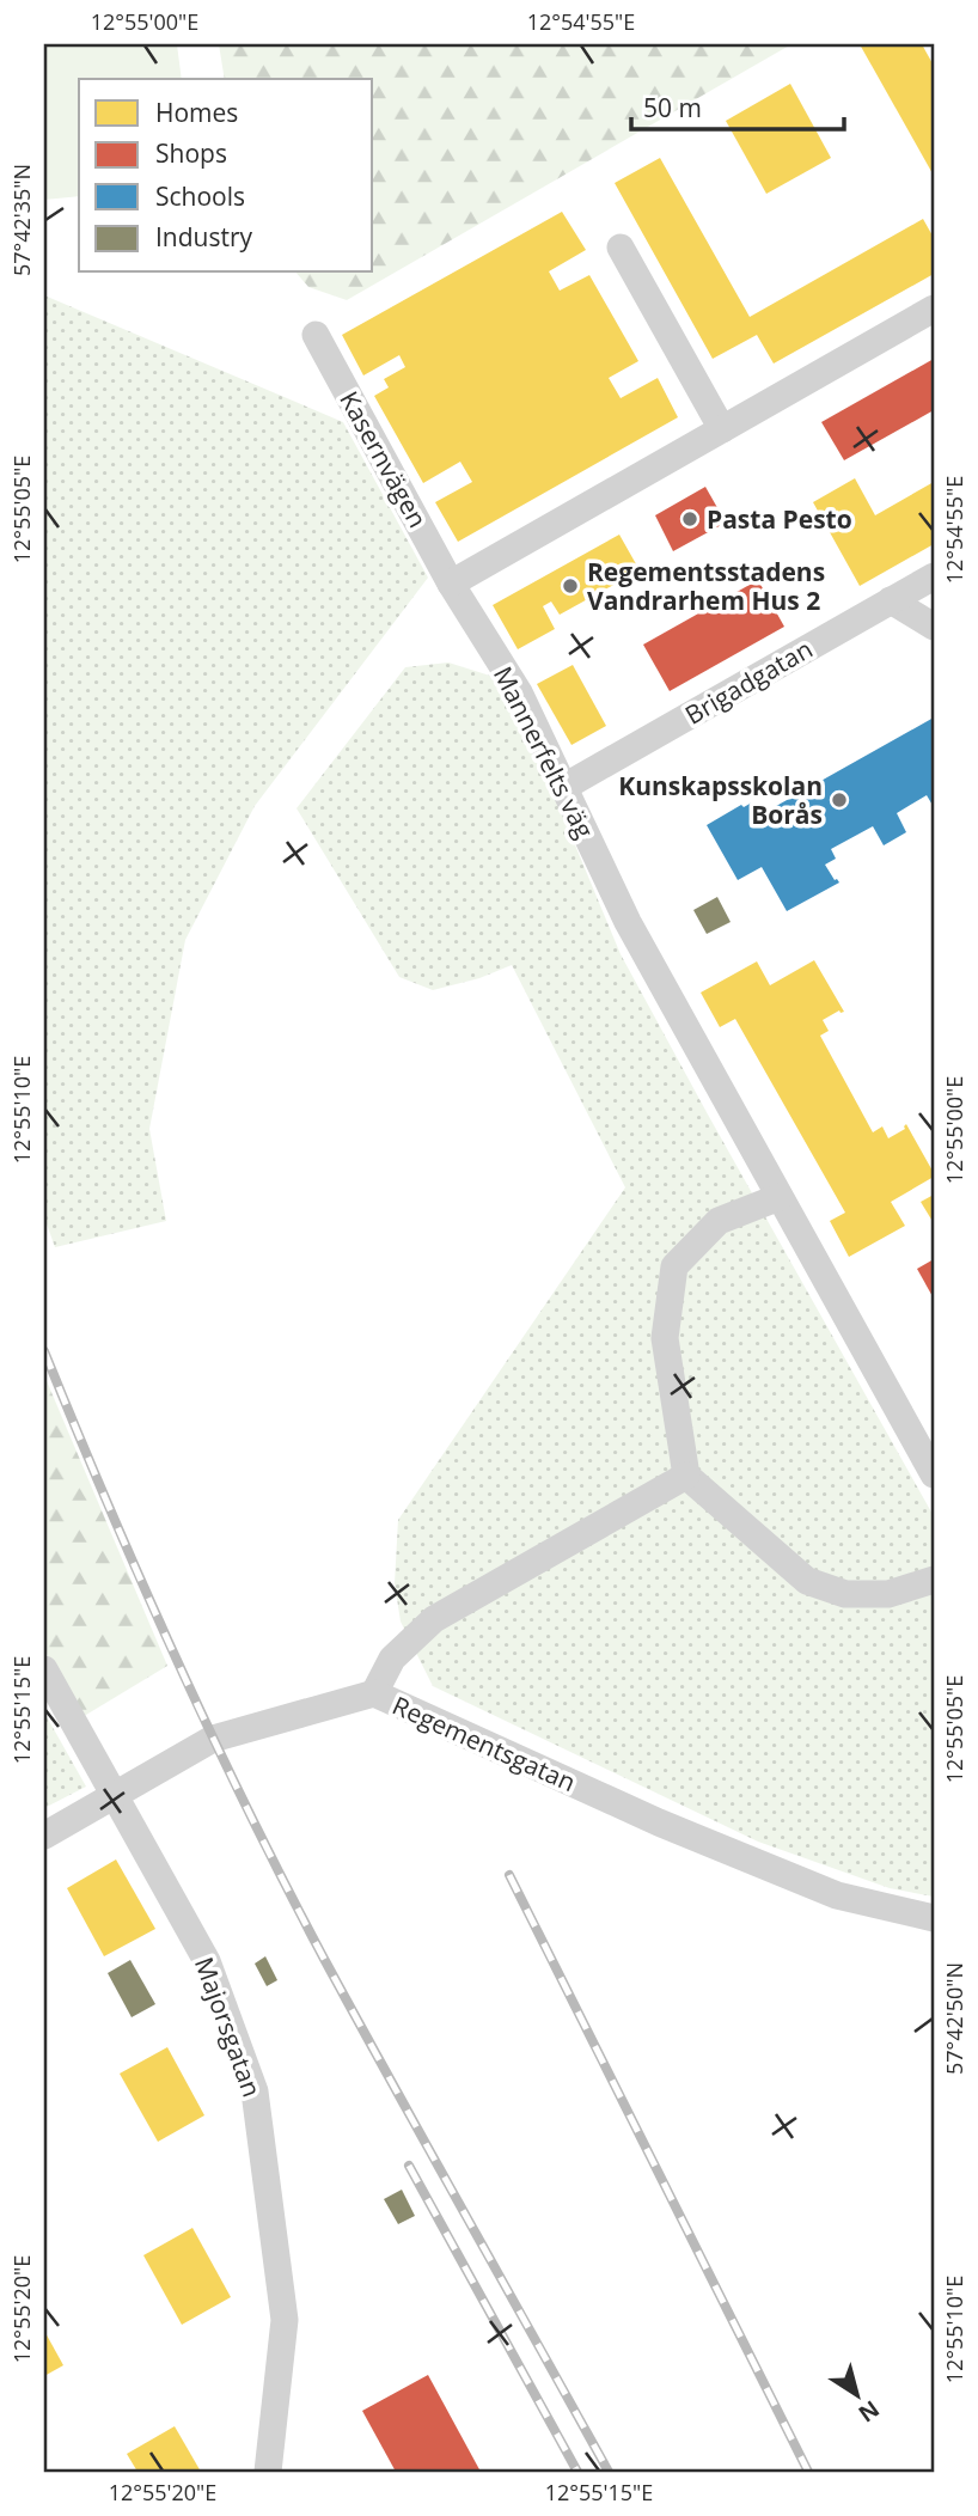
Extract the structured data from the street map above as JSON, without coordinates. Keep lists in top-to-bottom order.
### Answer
{
  "streets": {
    "street": [
      "Kasernvägen",
      "Brigadgatan",
      "Mannerfelts väg",
      "Regementsgatan",
      "Majorsgatan"
    ]
  },
  "crossings": [
    ["Kasernvägen", "Mannerfelts väg"],
    ["Brigadgatan", "Mannerfelts väg"],
    ["Regementsgatan", "Majorsgatan"]
  ],
  "places": ["Pasta Pesto", "Regementsstadens Vandrarhem Hus 2", "Kunskapsskolan Borås"],
  "legend": [
    "Homes",
    "Shops",
    "Schools",
    "Industry"
  ],
  "scale_bar": "50 m",
  "north": "bottom right",
  "coordinates": [
    "12°55'00\"E",
    "12°54'55\"E",
    "57°42'35\"N",
    "12°55'05\"E",
    "12°55'10\"E",
    "12°55'15\"E",
    "57°42'50\"N",
    "12°55'20\"E"
  ]
}
